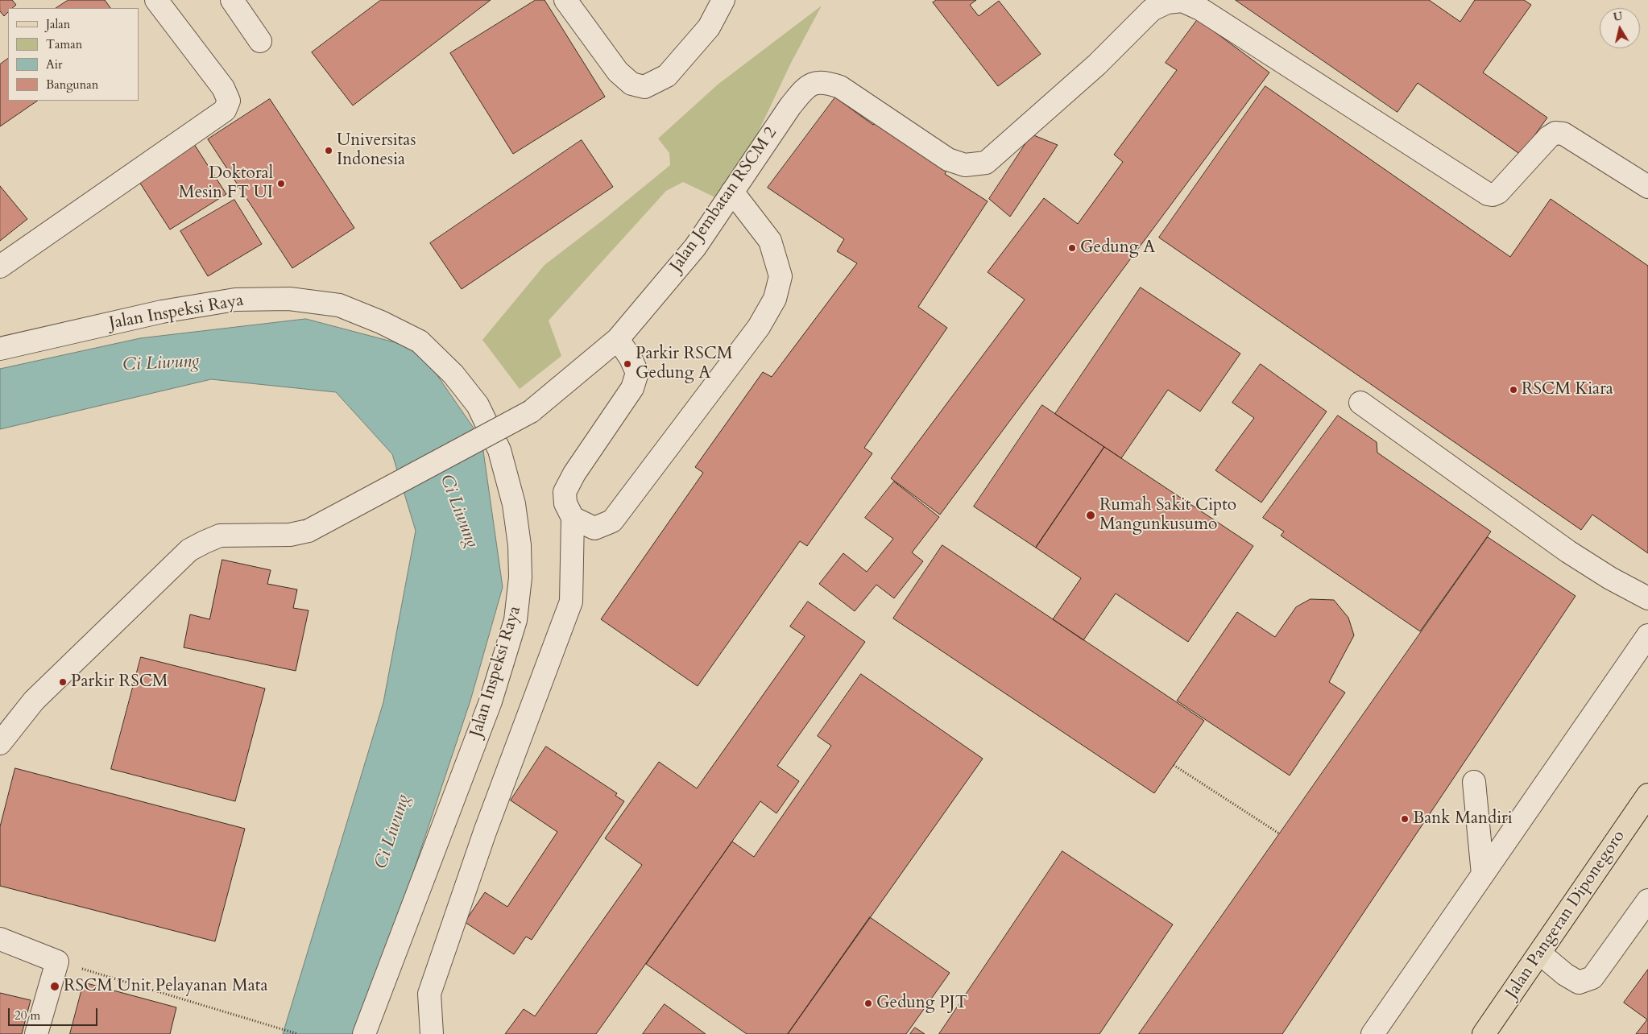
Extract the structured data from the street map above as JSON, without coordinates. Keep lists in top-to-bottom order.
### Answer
{
  "streets": {
    "main road": ["Jalan Pangeran Diponegoro"],
    "street": ["Jalan Jembatan RSCM 2", "Jalan Inspeksi Raya"]
  },
  "water": ["Ci Liwung"],
  "places": [
    "Universitas Indonesia",
    "Doktoral Mesin FT UI",
    "Gedung A",
    "Parkir RSCM Gedung A",
    "RSCM Kiara",
    "Rumah Sakit Cipto Mangunkusumo",
    "Parkir RSCM",
    "Bank Mandiri",
    "RSCM Unit Pelayanan Mata",
    "Gedung PJT"
  ],
  "legend": [
    "Jalan",
    "Taman",
    "Air",
    "Bangunan"
  ],
  "scale_bar": "20 m",
  "north": "top"
}
